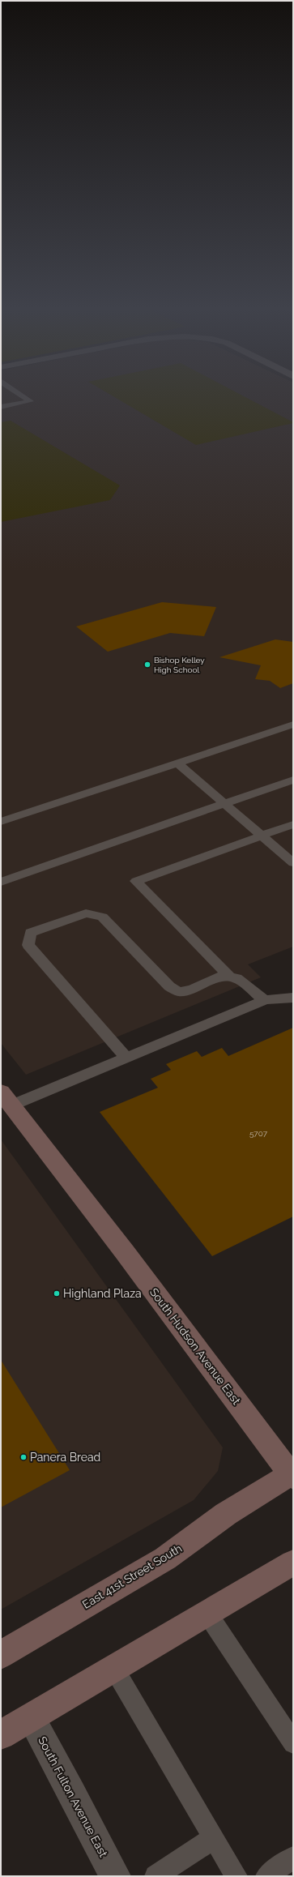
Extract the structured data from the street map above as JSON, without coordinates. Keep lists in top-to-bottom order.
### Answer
{
  "streets": {
    "main road": ["South Hudson Avenue East", "East 41st Street South"],
    "street": ["South Fulton Avenue East"]
  },
  "crossings": [
    ["South Hudson Avenue East", "East 41st Street South"]
  ],
  "places": ["Bishop Kelley High School", "Highland Plaza", "Panera Bread"],
  "house_numbers": ["5707"]
}
